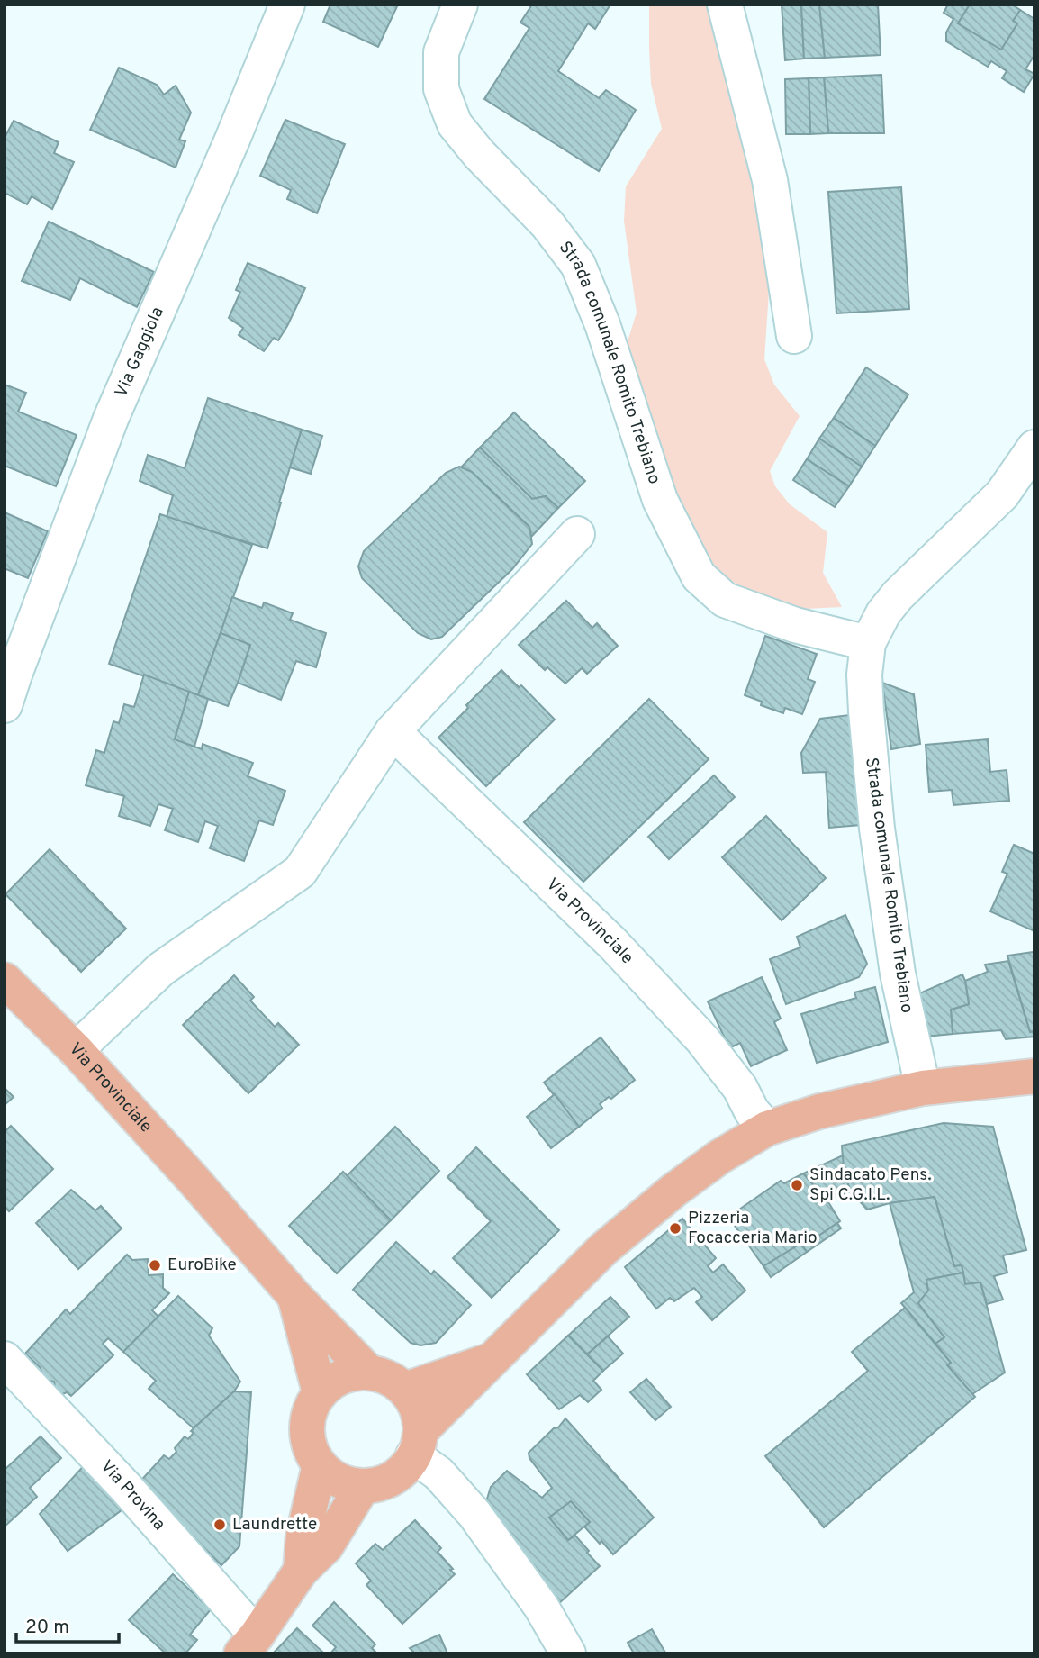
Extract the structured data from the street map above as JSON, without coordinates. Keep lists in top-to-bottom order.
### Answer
{
  "streets": {
    "main road": ["Via Provinciale"],
    "street": ["Via Gaggiola", "Strada comunale Romito Trebiano", "Via Provina"]
  },
  "places": [
    "Sindacato Pens. Spi C.G.I.L.",
    "Pizzeria Focacceria Mario",
    "EuroBike",
    "Laundrette"
  ],
  "scale_bar": "20 m"
}
